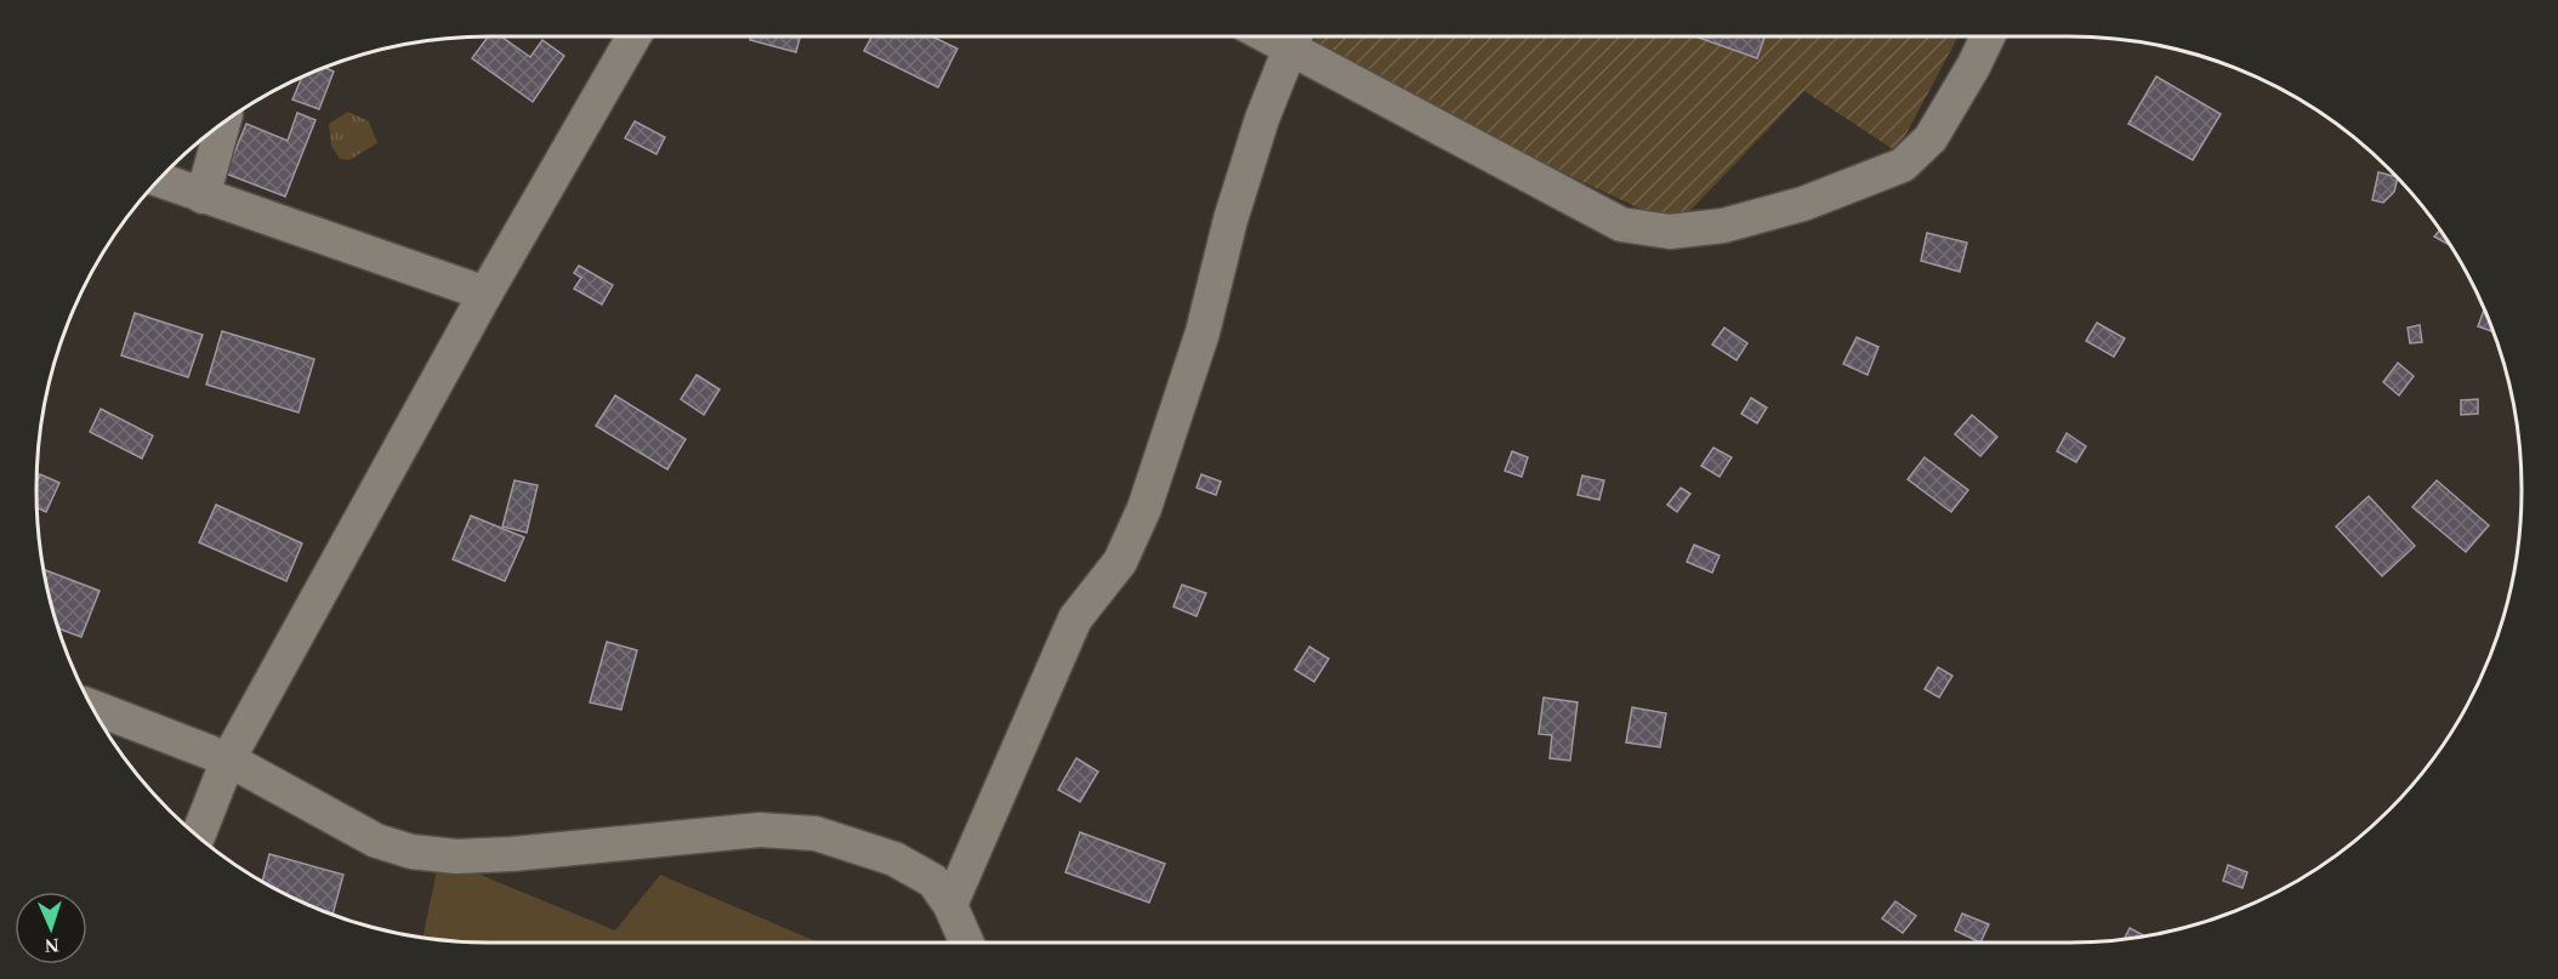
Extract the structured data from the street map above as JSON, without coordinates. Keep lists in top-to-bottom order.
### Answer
{
  "north": "bottom"
}
